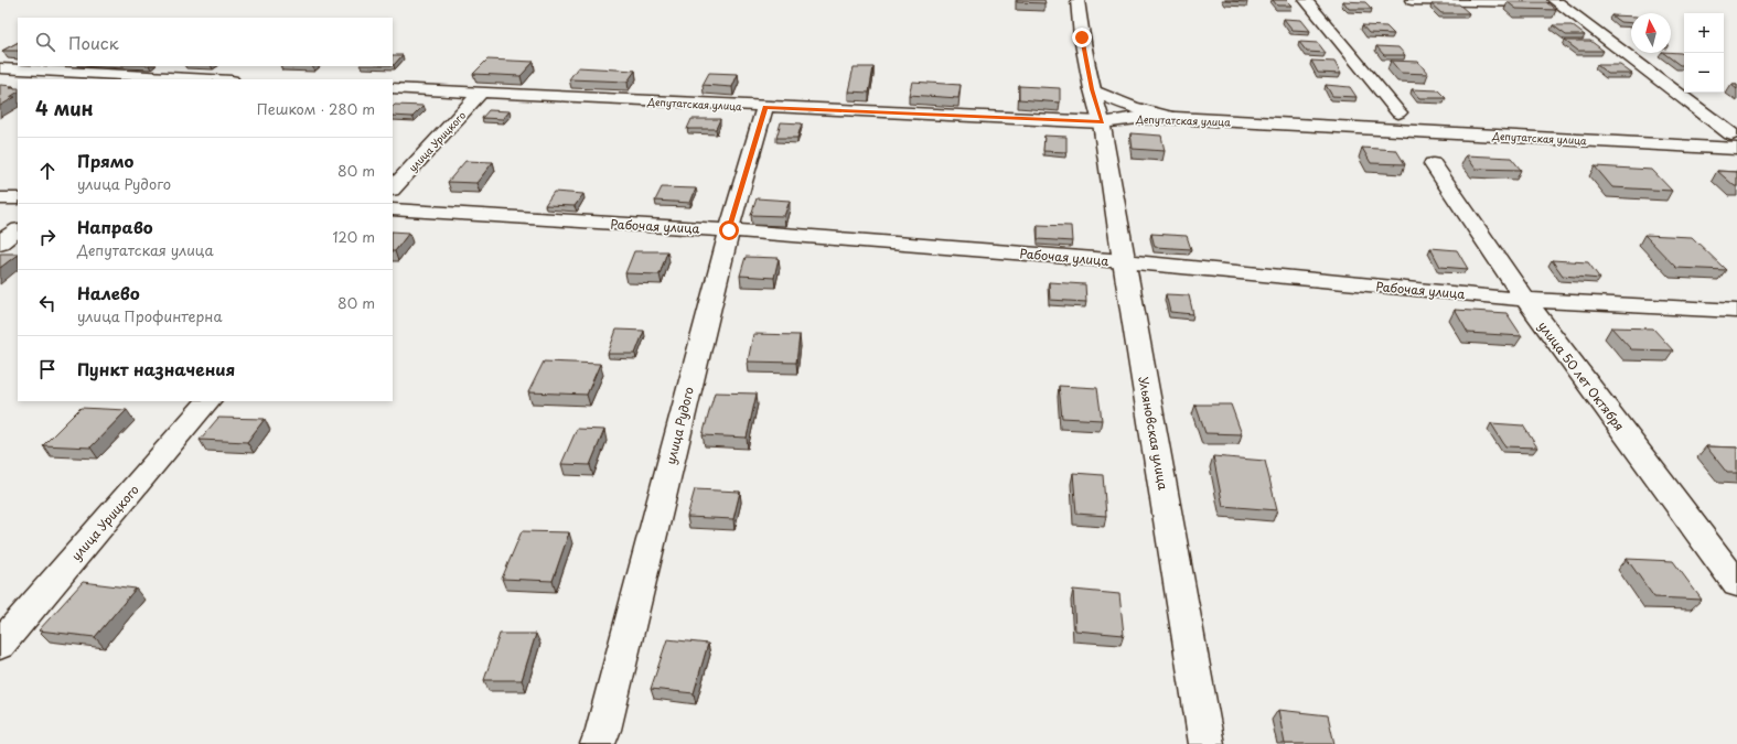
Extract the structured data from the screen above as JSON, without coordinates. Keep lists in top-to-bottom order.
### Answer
{
  "streets": {
    "street": [
      "Депутатская улица",
      "улица Урицкого",
      "Рабочая улица",
      "улица 50 лет Октября",
      "улица Рудого",
      "Ульяновская улица"
    ]
  },
  "crossings": [
    ["Депутатская улица", "улица Урицкого"],
    ["Депутатская улица", "улица Рудого"],
    ["Депутатская улица", "Ульяновская улица"],
    ["Рабочая улица", "улица 50 лет Октября"],
    ["Рабочая улица", "улица Рудого"],
    ["Рабочая улица", "Ульяновская улица"]
  ],
  "north": "top",
  "page": {
    "map_buttons": ["+", "−"],
    "search": "Поиск",
    "heading": ["4 мин", "Пешком · 280 m"],
    "list": [
      ["Прямо", "улица Рудого", "80 m"],
      ["Направо", "Депутатская улица", "120 m"],
      ["Налево", "улица Профинтерна", "80 m"],
      "Пункт назначения"
    ]
  }
}
